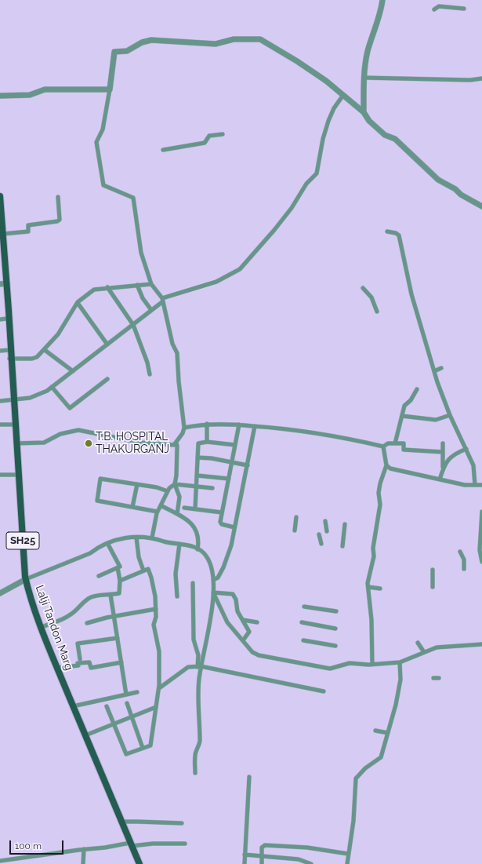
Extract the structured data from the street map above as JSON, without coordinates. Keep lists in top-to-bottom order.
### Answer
{
  "streets": {
    "main road": ["SH25", "Lalji Tandon Marg"]
  },
  "places": ["T.B. HOSPITAL THAKURGANJ"],
  "scale_bar": "100 m"
}
